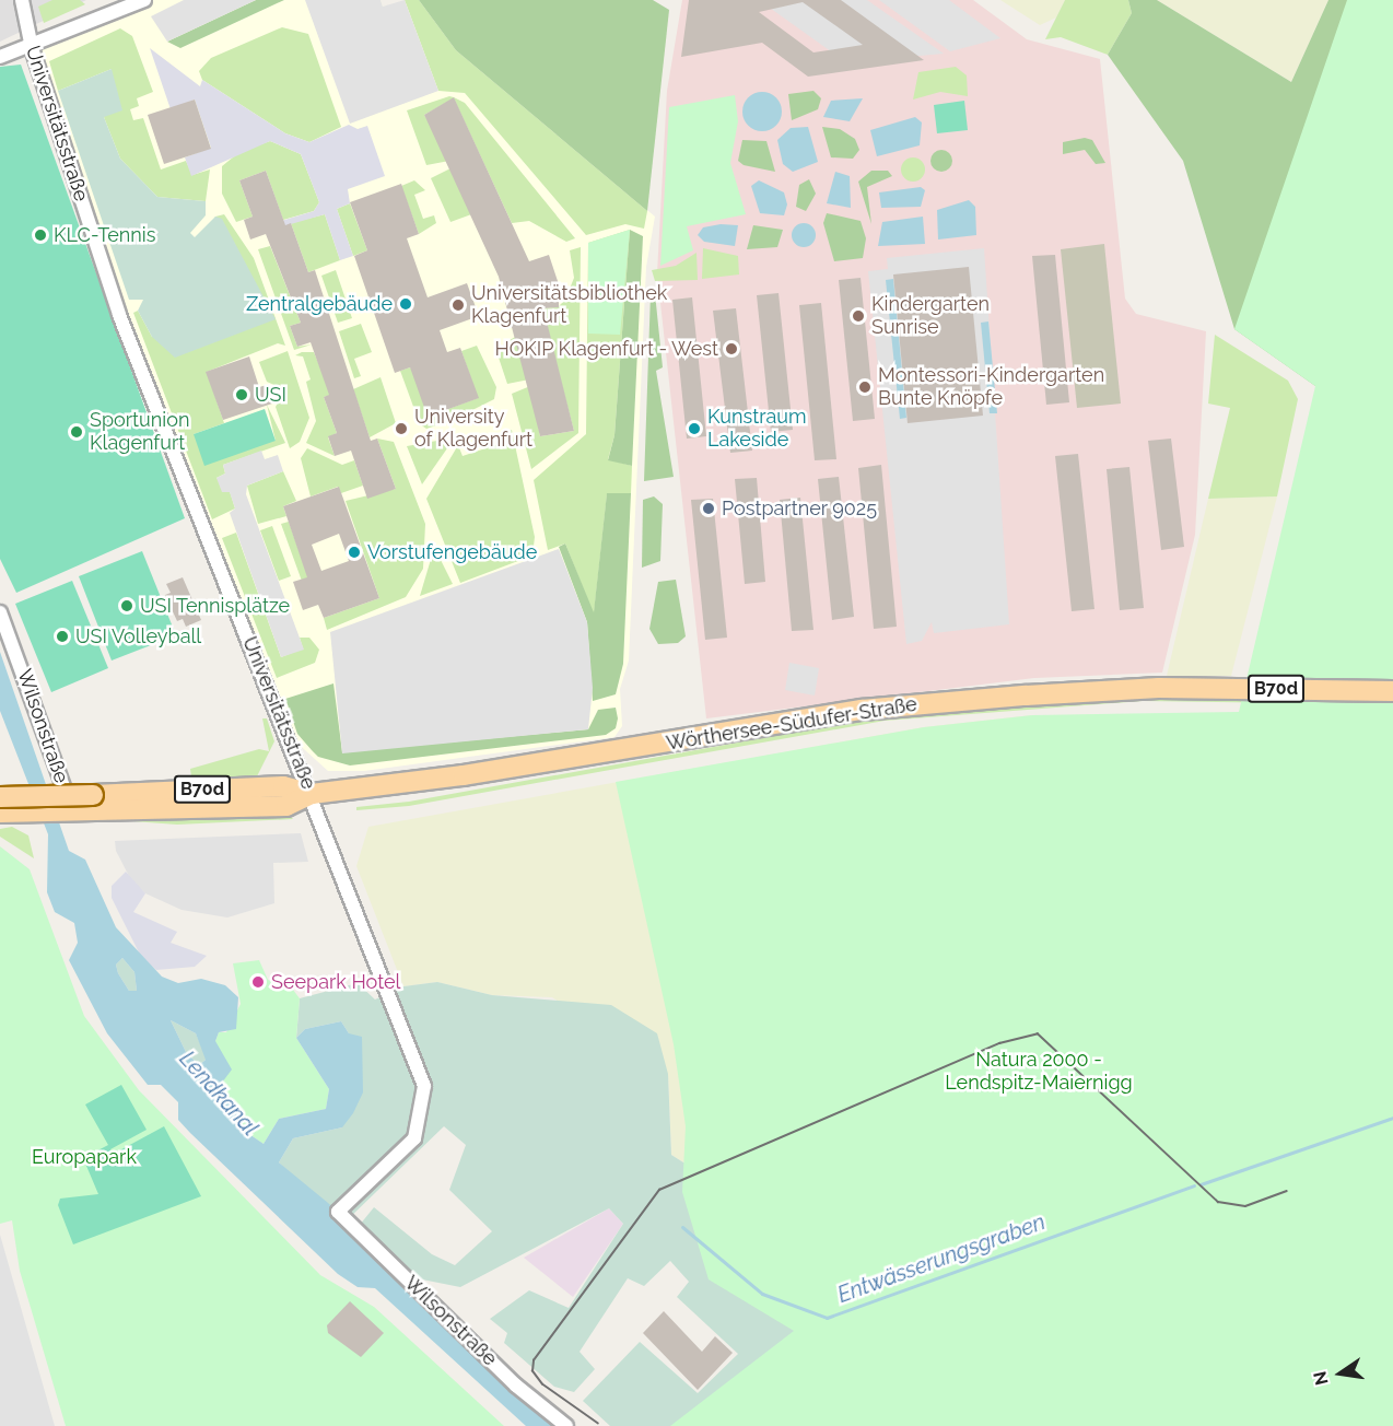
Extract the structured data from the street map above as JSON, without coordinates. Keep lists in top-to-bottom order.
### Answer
{
  "streets": {
    "main road": ["B70d", "Wörthersee-Südufer-Straße"],
    "street": ["Universitätsstraße", "Wilsonstraße"]
  },
  "crossings": [
    ["Universitätsstraße", "Wörthersee-Südufer-Straße"],
    ["Universitätsstraße", "Wilsonstraße"]
  ],
  "water": ["Lendkanal", "Entwässerungsgraben"],
  "parks": ["Natura 2000 - Lendspitz-Maiernigg", "Europapark"],
  "places": [
    "KLC-Tennis",
    "Zentralgebäude",
    "Universitätsbibliothek Klagenfurt",
    "Kindergarten Sunrise",
    "HOKIP Klagenfurt - West",
    "Montessori-Kindergarten Bunte Knöpfe",
    "USI",
    "University of Klagenfurt",
    "Kunstraum Lakeside",
    "Sportunion Klagenfurt",
    "Postpartner 9025",
    "Vorstufengebäude",
    "USI Tennisplätze",
    "USI Volleyball",
    "Seepark Hotel"
  ],
  "north": "left"
}
